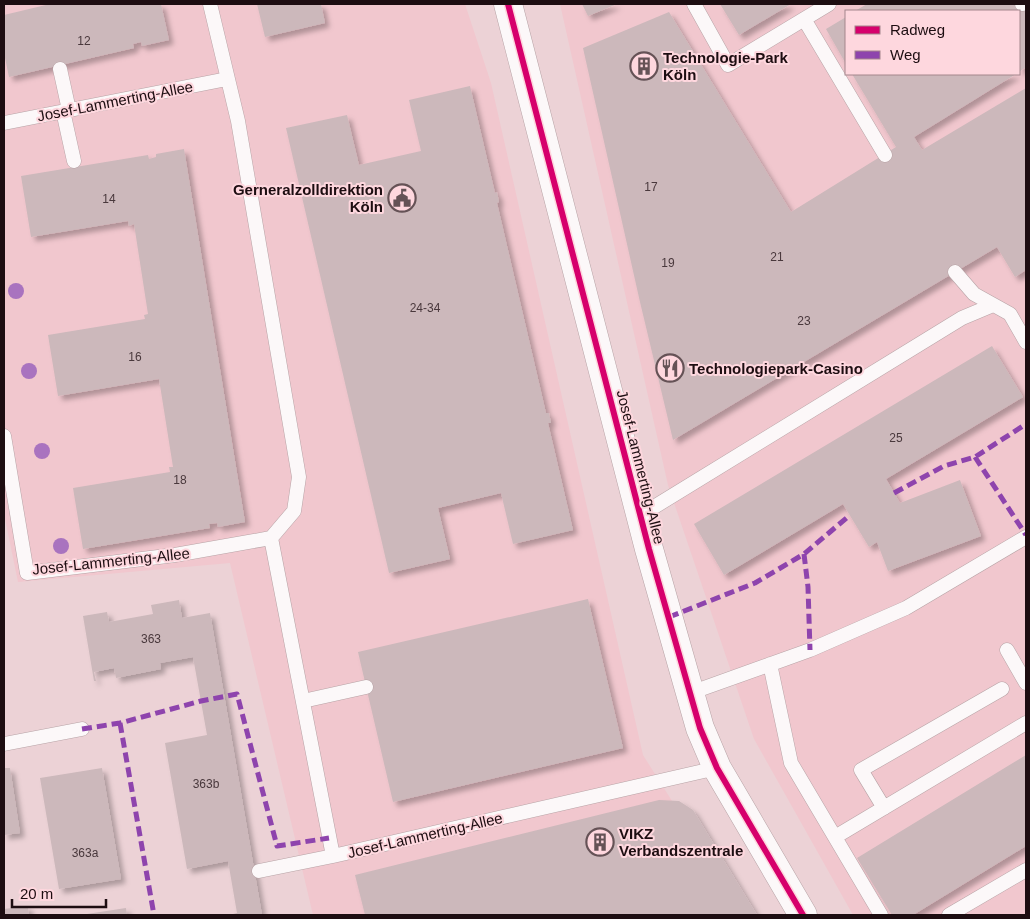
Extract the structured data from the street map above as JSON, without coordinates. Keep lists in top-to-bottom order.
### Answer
{
  "streets": {
    "street": ["Josef-Lammerting-Allee"]
  },
  "places": {
    "building": ["Technologie-Park Köln", "VIKZ Verbandszentrale"],
    "public building": ["Gerneralzolldirektion Köln"],
    "restaurant": ["Technologiepark-Casino"]
  },
  "house_numbers": [
    "12",
    "17",
    "14",
    "21",
    "19",
    "24-34",
    "23",
    "16",
    "25",
    "18",
    "363",
    "363b",
    "363a"
  ],
  "legend": ["Radweg", "Weg"],
  "scale_bar": "20 m"
}
